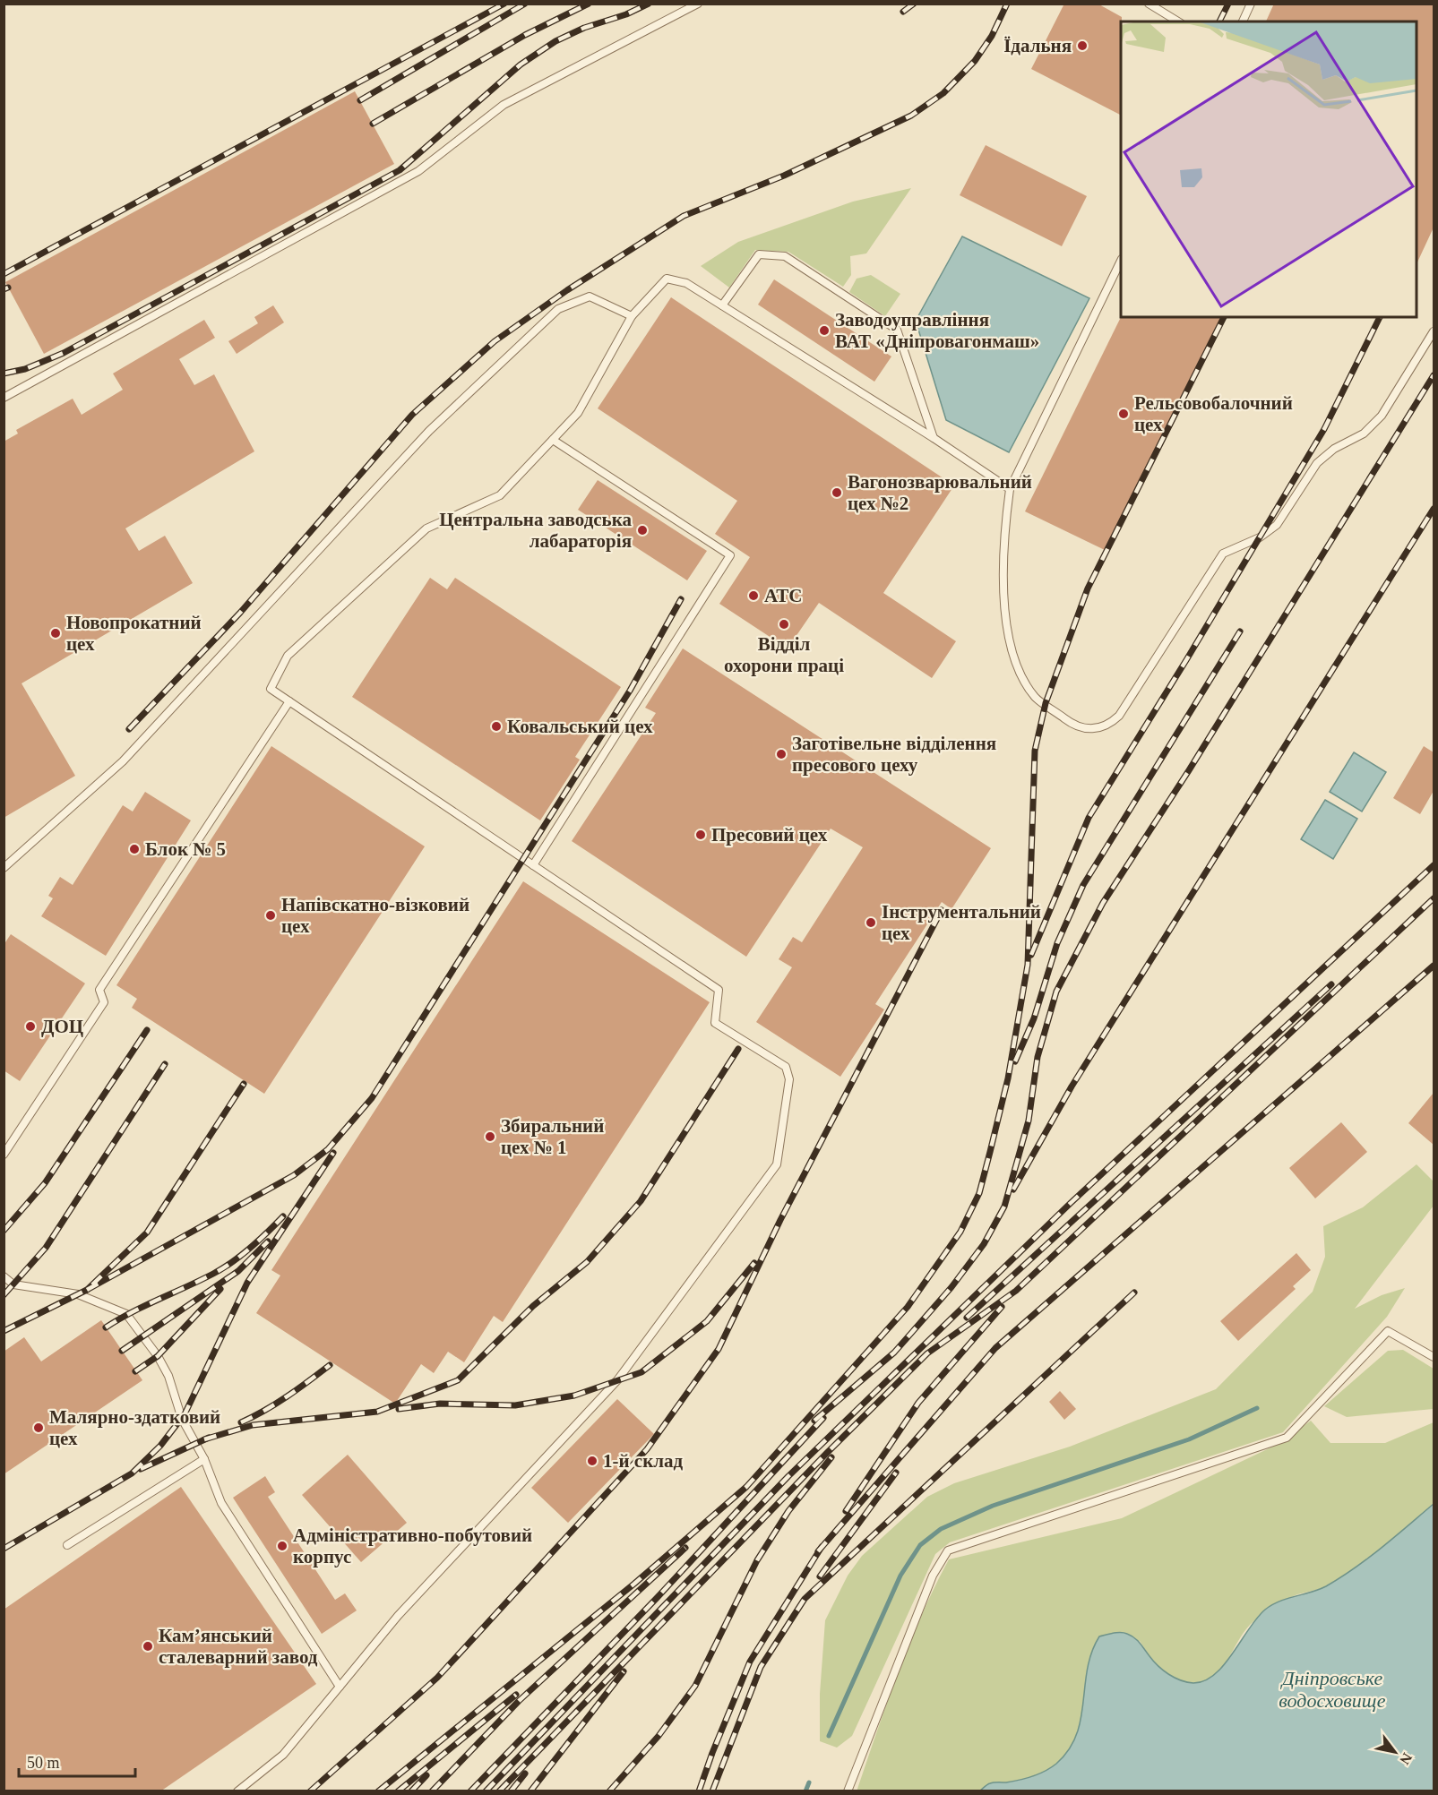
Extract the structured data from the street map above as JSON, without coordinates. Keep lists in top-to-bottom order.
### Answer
{
  "water": ["Дніпровське водосховище"],
  "places": [
    "Їдальня",
    "Заводоуправління ВАТ «Дніпровагонмаш»",
    "Рельсовобалочний цех",
    "Вагонозварювальний цех №2",
    "Центральна заводська лабараторія",
    "АТС",
    "Відділ охорони праці",
    "Новопрокатний цех",
    "Ковальський цех",
    "Заготівельне відділення пресового цеху",
    "Пресовий цех",
    "Блок № 5",
    "Напівскатно-візковий цех",
    "Інструментальний цех",
    "ДОЦ",
    "Збиральний цех № 1",
    "Малярно-здатковий цех",
    "1-й склад",
    "Адміністративно-побутовий корпус",
    "Кам’янський сталеварний завод"
  ],
  "scale_bar": "50 m",
  "north": "bottom right"
}
